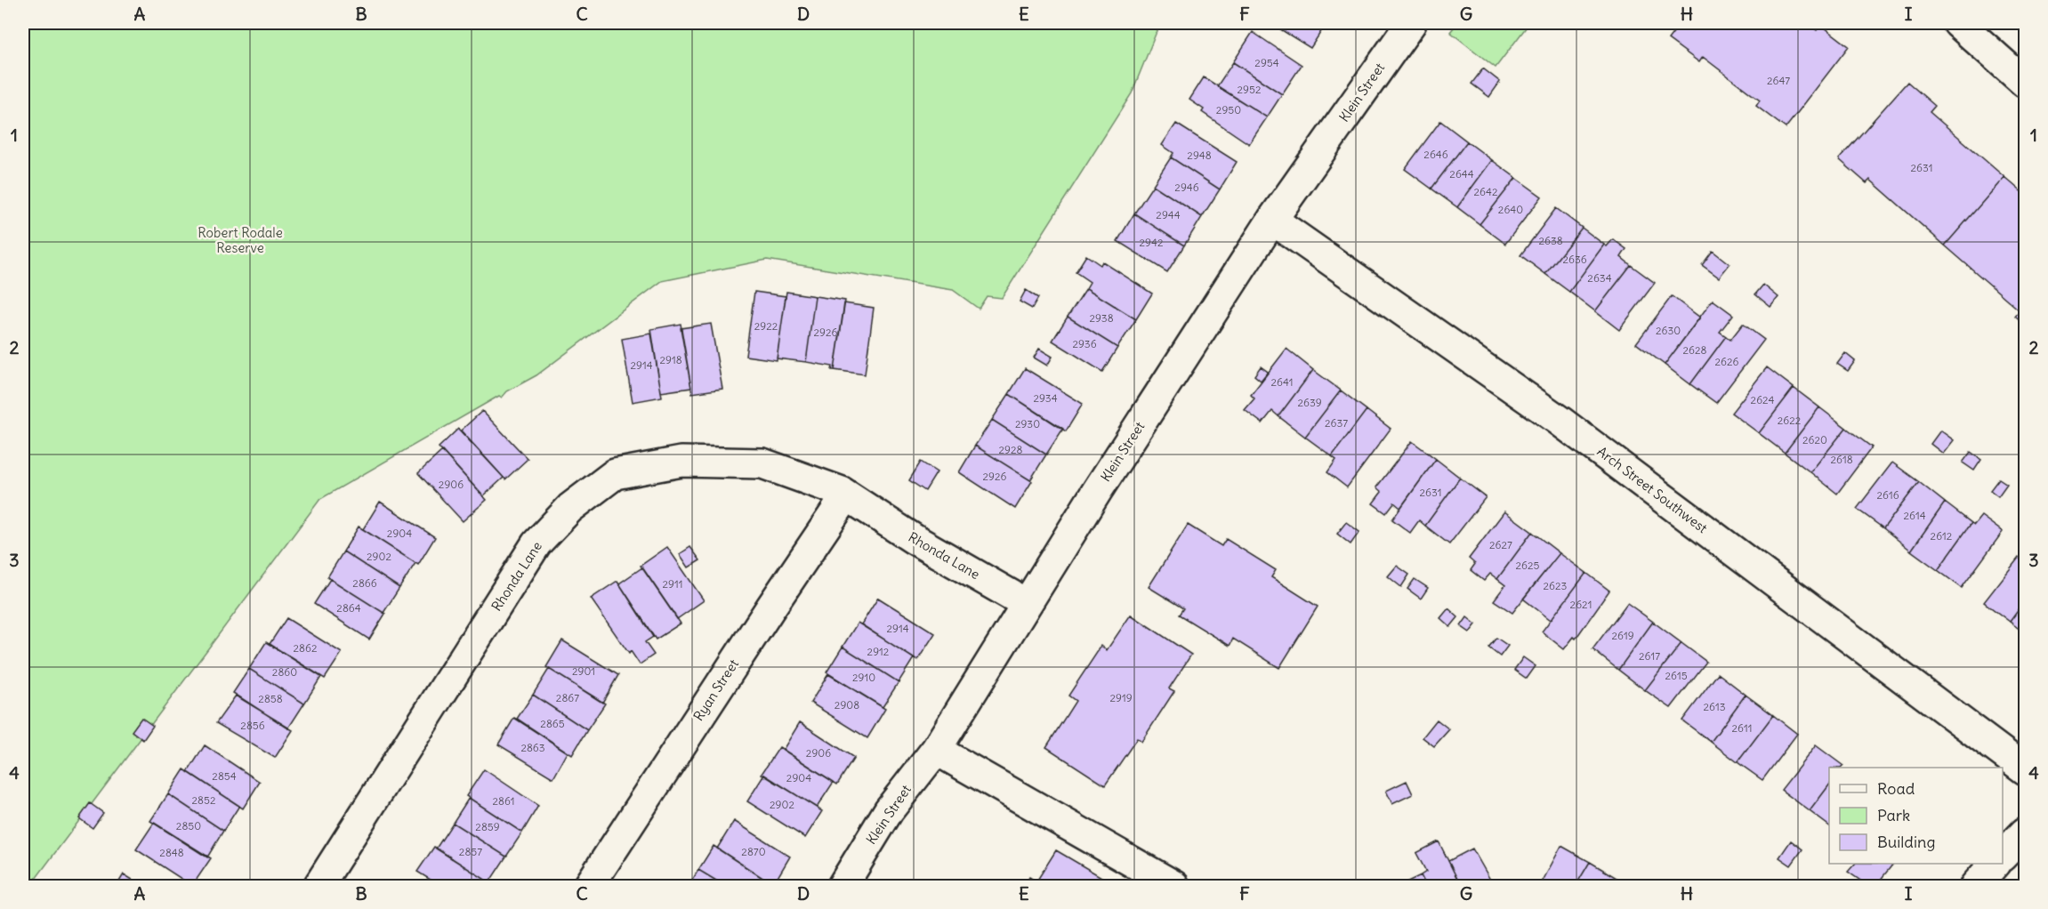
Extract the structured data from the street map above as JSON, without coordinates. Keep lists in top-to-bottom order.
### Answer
{
  "streets": {
    "street": [
      "Klein Street",
      "Arch Street Southwest",
      "Rhonda Lane",
      "Ryan Street"
    ]
  },
  "crossings": [
    ["Klein Street", "Arch Street Southwest"],
    ["Klein Street", "Rhonda Lane"],
    ["Rhonda Lane", "Ryan Street"]
  ],
  "parks": ["Robert Rodale Reserve"],
  "house_numbers": [
    "2954",
    "2647",
    "2952",
    "2950",
    "2646",
    "2948",
    "2631",
    "2644",
    "2946",
    "2642",
    "2640",
    "2944",
    "2638",
    "2942",
    "2636",
    "2634",
    "2938",
    "2922",
    "2630",
    "2926",
    "2936",
    "2628",
    "2918",
    "2626",
    "2914",
    "2641",
    "2934",
    "2624",
    "2639",
    "2622",
    "2637",
    "2930",
    "2620",
    "2928",
    "2618",
    "2926",
    "2906",
    "2631",
    "2616",
    "2614",
    "2904",
    "2612",
    "2627",
    "2902",
    "2625",
    "2866",
    "2911",
    "2623",
    "2621",
    "2864",
    "2914",
    "2619",
    "2862",
    "2912",
    "2617",
    "2901",
    "2860",
    "2615",
    "2910",
    "2867",
    "2919",
    "2858",
    "2908",
    "2613",
    "2865",
    "2856",
    "2611",
    "2863",
    "2906",
    "2854",
    "2904",
    "2852",
    "2861",
    "2902",
    "2850",
    "2859",
    "2857",
    "2870",
    "2848"
  ],
  "legend": ["Road", "Park", "Building"],
  "grid": {
    "columns": [
      "A",
      "B",
      "C",
      "D",
      "E",
      "F",
      "G",
      "H",
      "I"
    ],
    "rows": [
      "1",
      "2",
      "3",
      "4"
    ]
  }
}
